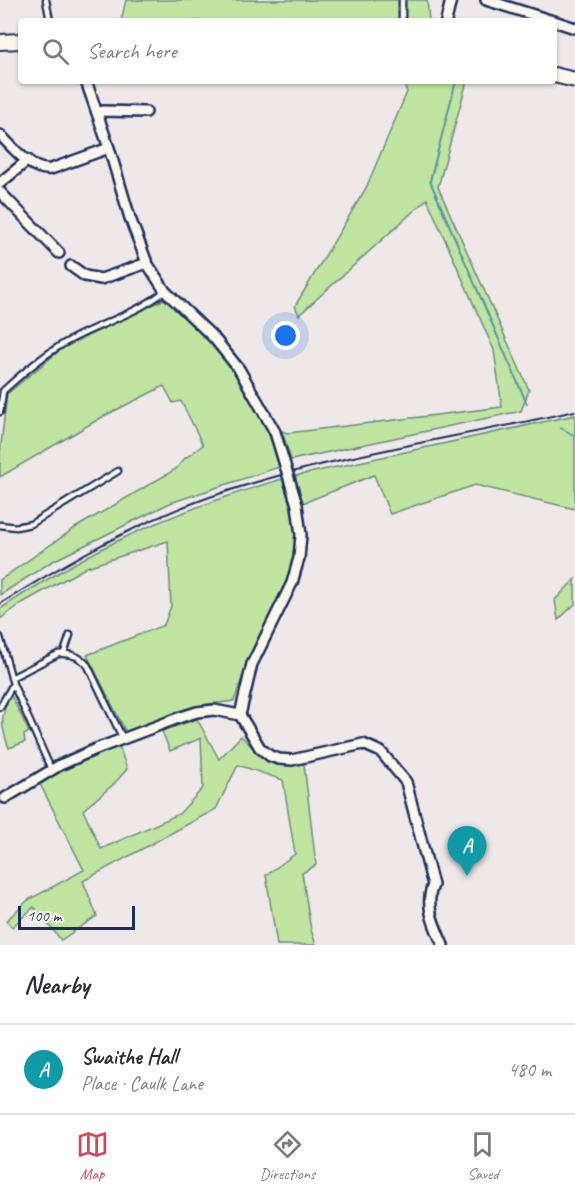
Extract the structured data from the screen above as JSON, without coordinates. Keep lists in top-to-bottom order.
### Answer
{
  "scale_bar": "100 m",
  "page": {
    "search": "Search here",
    "pins": "A",
    "scale": "100 m",
    "heading": "Nearby",
    "list": [
      {
        "mark": "A",
        "name": "Swaithe Hall",
        "note": "Place · Caulk Lane",
        "value": "480 m"
      }
    ],
    "nav": ["Map", "Directions", "Saved"]
  }
}
